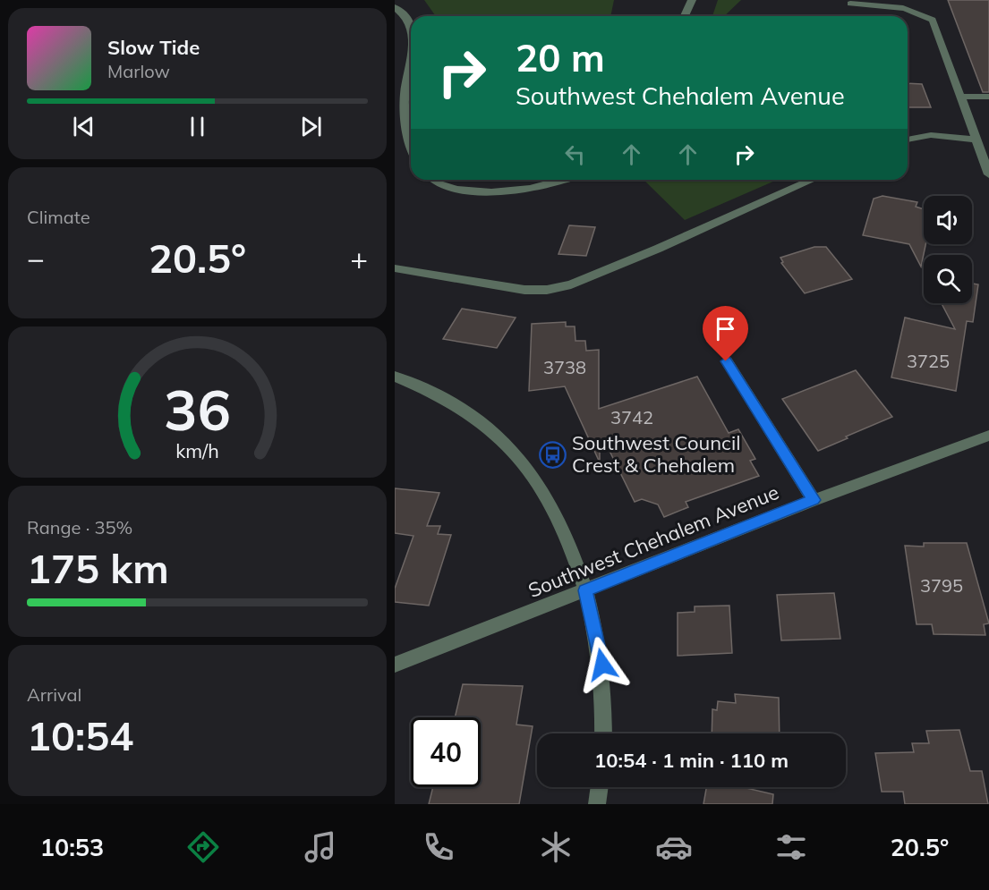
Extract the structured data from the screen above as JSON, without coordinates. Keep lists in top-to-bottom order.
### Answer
{
  "streets": {
    "street": ["Southwest Chehalem Avenue"]
  },
  "places": {
    "bus stop": ["Southwest Council Crest & Chehalem"]
  },
  "house_numbers": [
    "3725",
    "3738",
    "3742",
    "3795"
  ],
  "page": {
    "turn": ["20 m", "Southwest Chehalem Avenue"],
    "song": ["Slow Tide", "Marlow"],
    "tile": [
      "Climate",
      ["Range · 35%", "175 km"],
      ["Arrival", "10:54"]
    ],
    "heat": ["−", "20.5°", "+"],
    "limit": "40",
    "trip": "10:54 · 1 min · 110 m",
    "tabs": ["10:53", "20.5°"],
    "gauge": ["36", "km/h"]
  }
}
